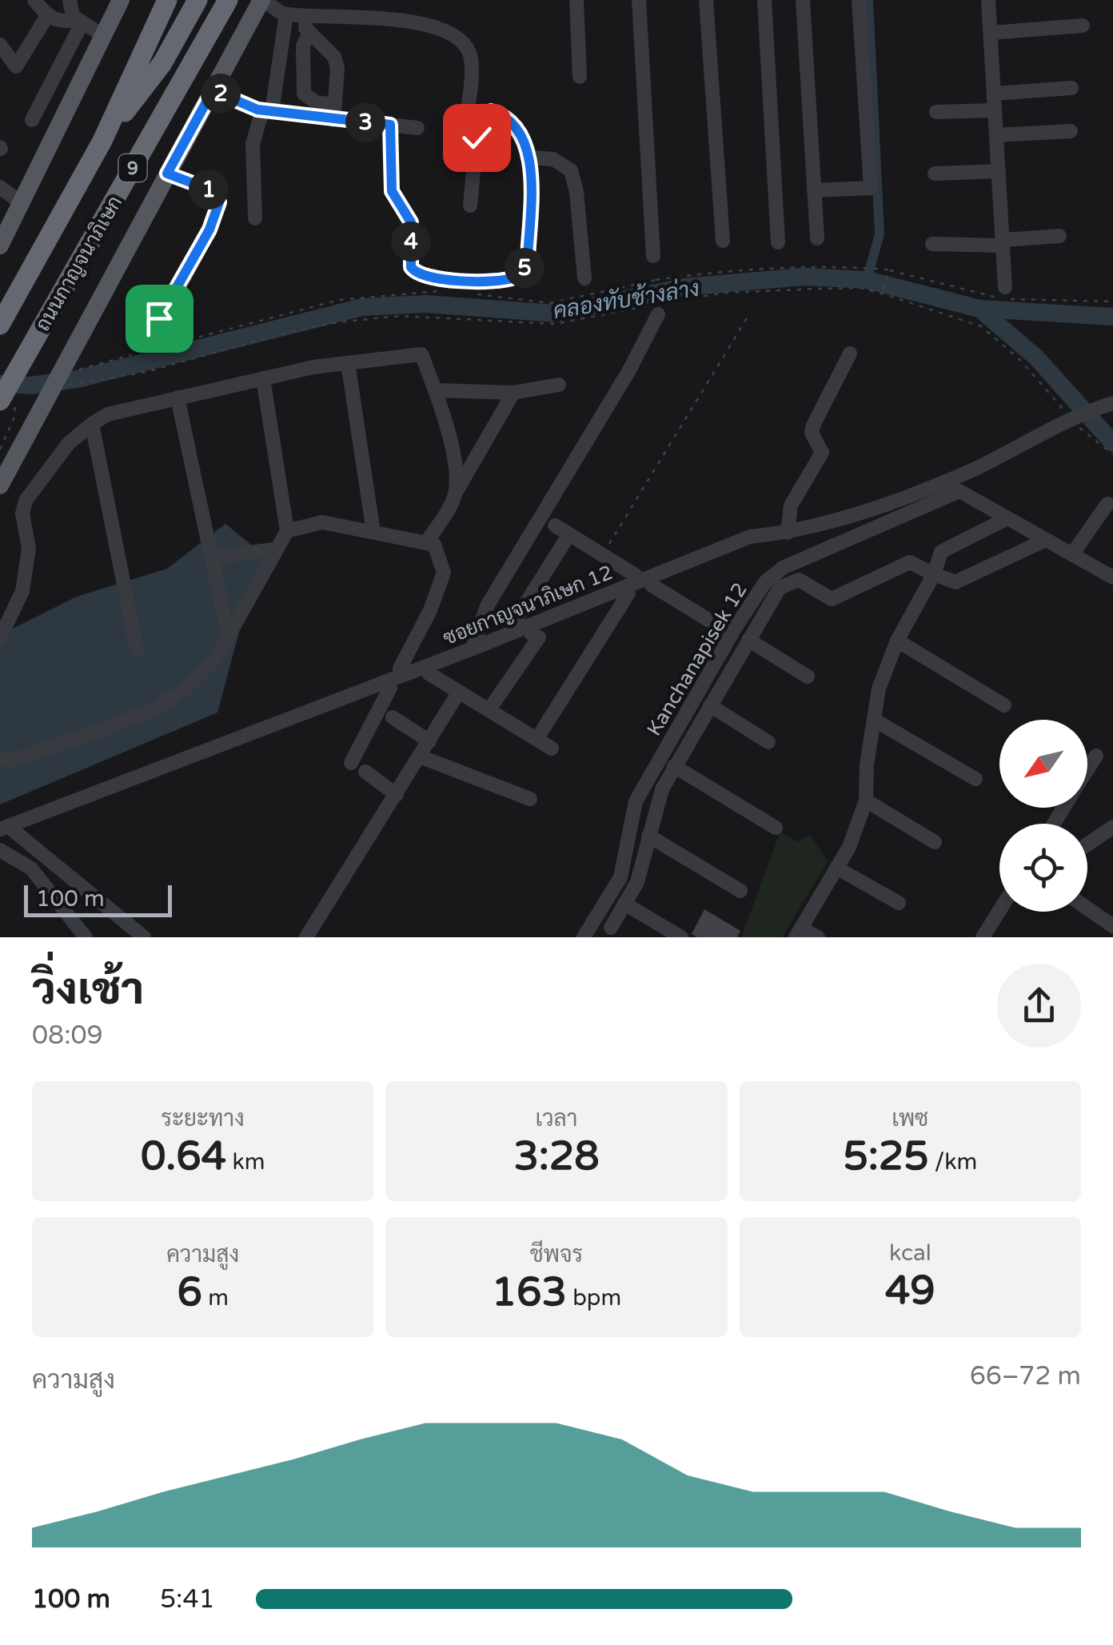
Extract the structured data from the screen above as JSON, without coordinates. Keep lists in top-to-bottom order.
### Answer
{
  "streets": {
    "highway": ["9", "ถนนกาญจนาภิเษก"],
    "street": ["ซอยกาญจนาภิเษก 12", "Kanchanapisek 12"]
  },
  "water": ["คลองทับช้างล่าง"],
  "scale_bar": "100 m",
  "north": "bottom left",
  "page": {
    "pins": [
      "2",
      "3",
      "1",
      "4",
      "5"
    ],
    "scale": "100 m",
    "heading": ["วิ่งเช้า", "08:09"],
    "stats": [
      ["ระยะทาง", "0.64 km"],
      ["เวลา", "3:28"],
      ["เพซ", "5:25 /km"],
      ["ความสูง", "6 m"],
      ["ชีพจร", "163 bpm"],
      ["kcal", "49"]
    ],
    "chart": ["ความสูง", "66–72 m"],
    "list": [
      {
        "name": "100 m",
        "note": "5:41"
      }
    ]
  }
}
